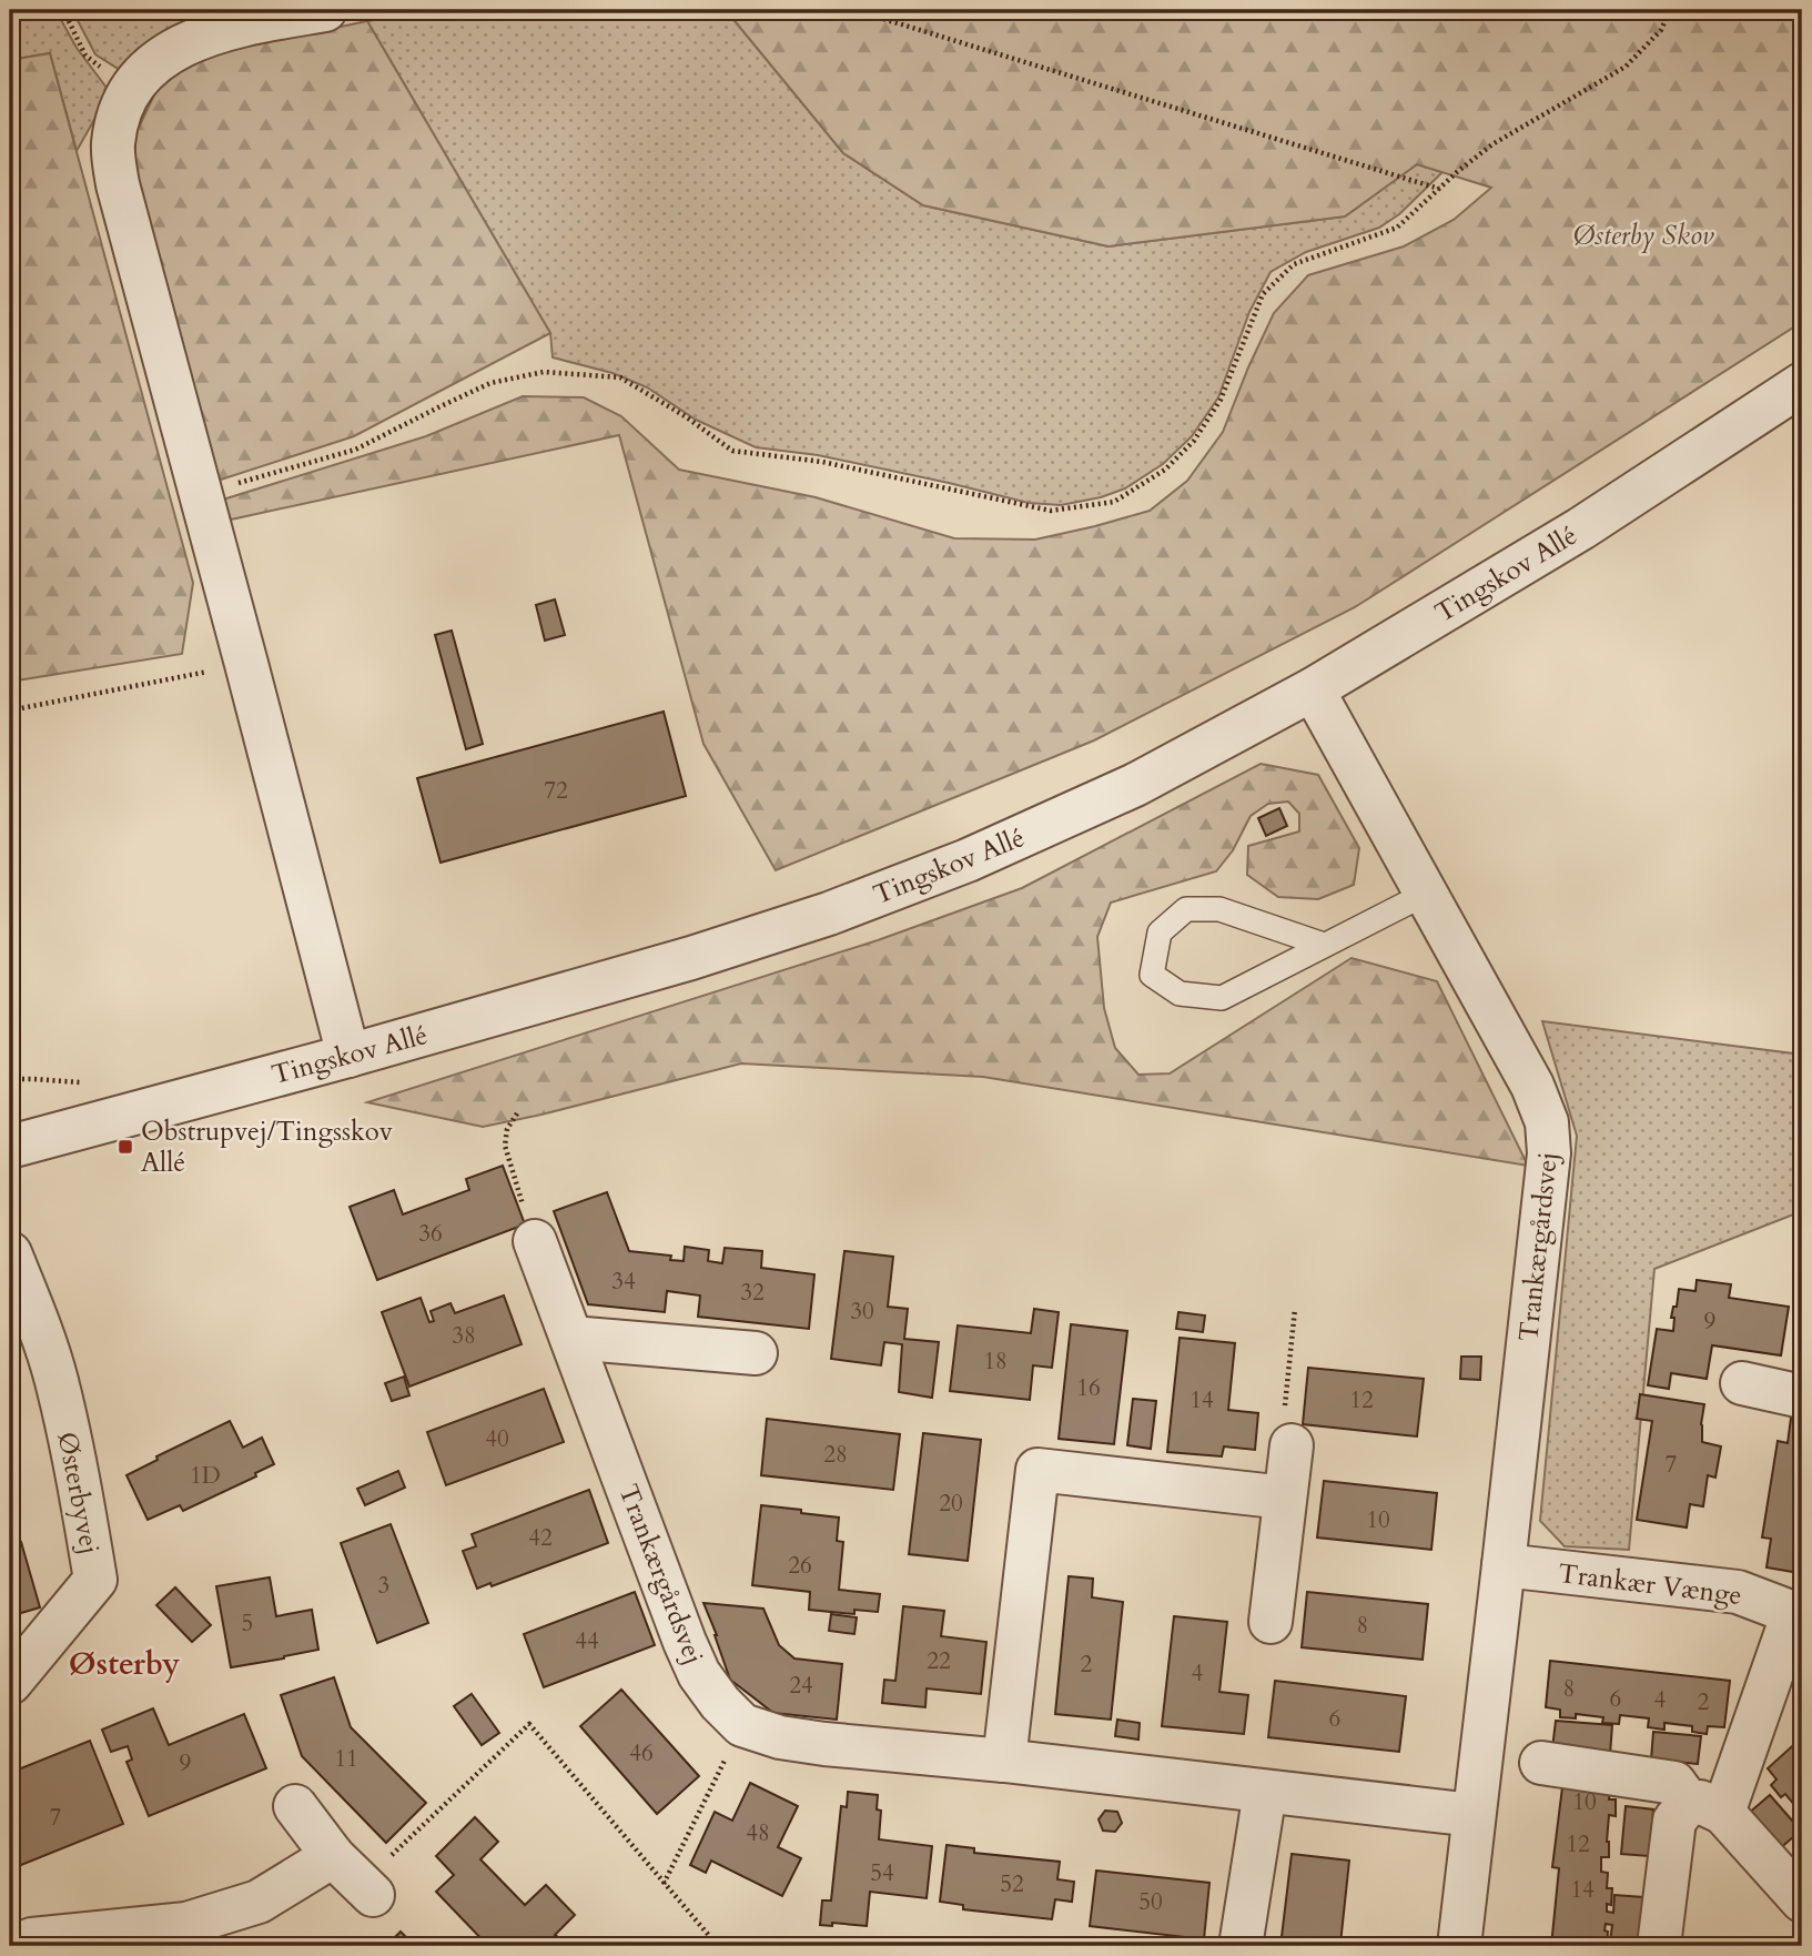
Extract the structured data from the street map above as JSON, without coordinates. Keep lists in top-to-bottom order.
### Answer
{
  "streets": {
    "street": [
      "Tingskov Allé",
      "Trankærgårdsvej",
      "Østerbyvej",
      "Trankær Vænge"
    ]
  },
  "crossings": [
    ["Tingskov Allé", "Trankærgårdsvej"],
    ["Trankærgårdsvej", "Trankær Vænge"]
  ],
  "districts": ["Østerby"],
  "parks": ["Østerby Skov"],
  "places": {
    "transit": ["Obstrupvej/Tingsskov Allé"]
  },
  "house_numbers": [
    "72",
    "36",
    "34",
    "32",
    "30",
    "9",
    "38",
    "18",
    "16",
    "14",
    "12",
    "40",
    "28",
    "7",
    "1D",
    "20",
    "10",
    "42",
    "26",
    "3",
    "5",
    "8",
    "44",
    "22",
    "2",
    "4",
    "24",
    "8",
    "6",
    "4",
    "2",
    "6",
    "46",
    "11",
    "9",
    "10",
    "7",
    "48",
    "12",
    "54",
    "52",
    "14",
    "50"
  ]
}
